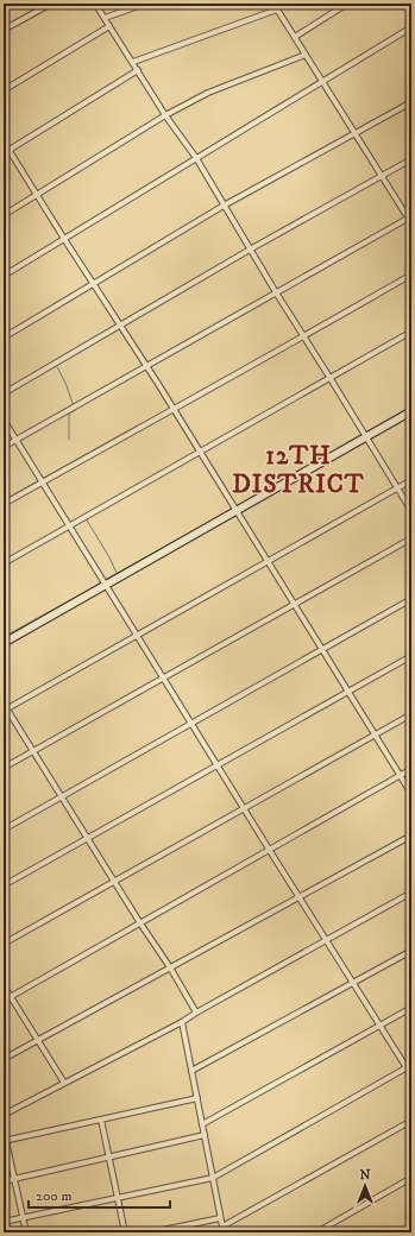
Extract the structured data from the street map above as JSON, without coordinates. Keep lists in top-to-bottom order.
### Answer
{
  "districts": ["12TH DISTRICT"],
  "scale_bar": "200 m",
  "north": "top"
}
